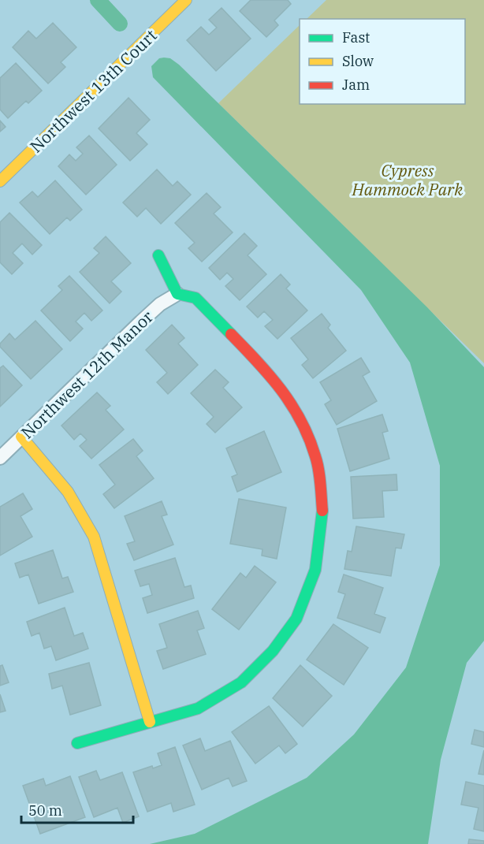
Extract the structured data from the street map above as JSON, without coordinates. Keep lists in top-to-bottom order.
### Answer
{
  "streets": {
    "street": ["Northwest 13th Court", "Northwest 12th Manor"]
  },
  "parks": ["Cypress Hammock Park"],
  "legend": ["Fast", "Slow", "Jam"],
  "scale_bar": "50 m"
}
